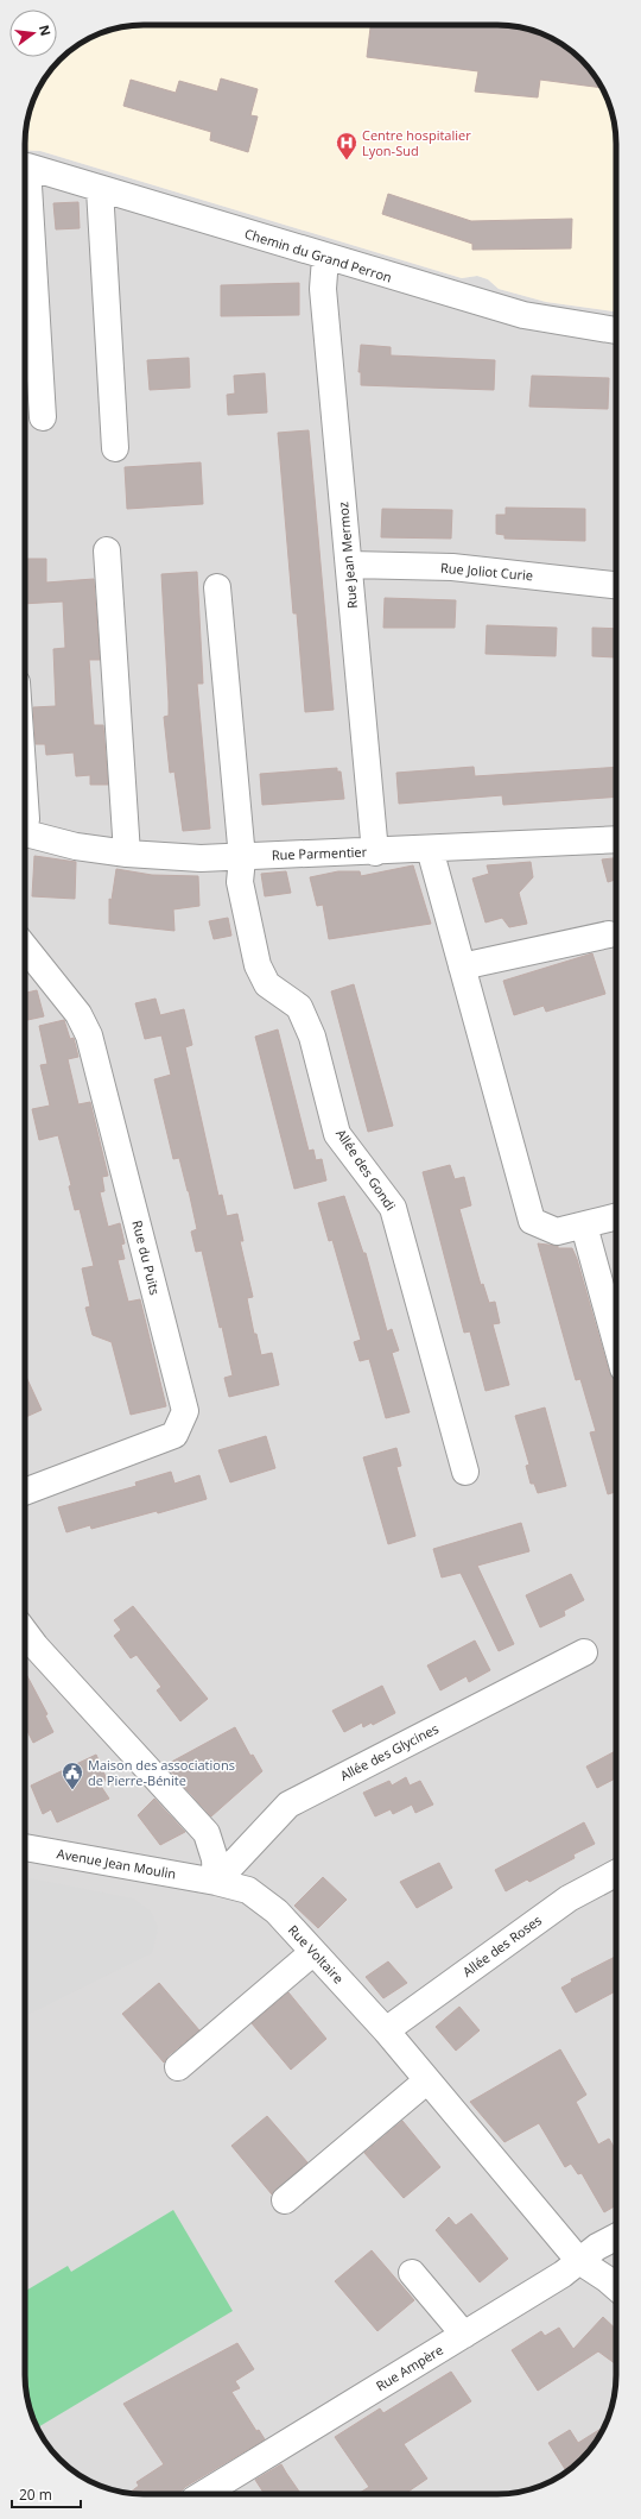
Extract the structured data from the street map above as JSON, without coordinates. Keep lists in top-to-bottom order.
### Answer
{
  "streets": {
    "street": [
      "Chemin du Grand Perron",
      "Rue Jean Mermoz",
      "Rue Joliot Curie",
      "Rue Parmentier",
      "Allée des Gondi",
      "Rue du Puits",
      "Allée des Glycines",
      "Avenue Jean Moulin",
      "Allée des Roses",
      "Rue Voltaire",
      "Rue Ampère"
    ]
  },
  "crossings": [
    ["Chemin du Grand Perron", "Rue Jean Mermoz"],
    ["Rue Jean Mermoz", "Rue Joliot Curie"],
    ["Rue Jean Mermoz", "Rue Parmentier"],
    ["Rue Parmentier", "Allée des Gondi"],
    ["Allée des Glycines", "Avenue Jean Moulin"],
    ["Allée des Glycines", "Rue Voltaire"],
    ["Avenue Jean Moulin", "Rue Voltaire"],
    ["Allée des Roses", "Rue Voltaire"],
    ["Rue Voltaire", "Rue Ampère"]
  ],
  "places": {
    "hospital": ["Centre hospitalier Lyon-Sud"],
    "public building": ["Maison des associations de Pierre-Bénite"]
  },
  "scale_bar": "20 m",
  "north": "right"
}
